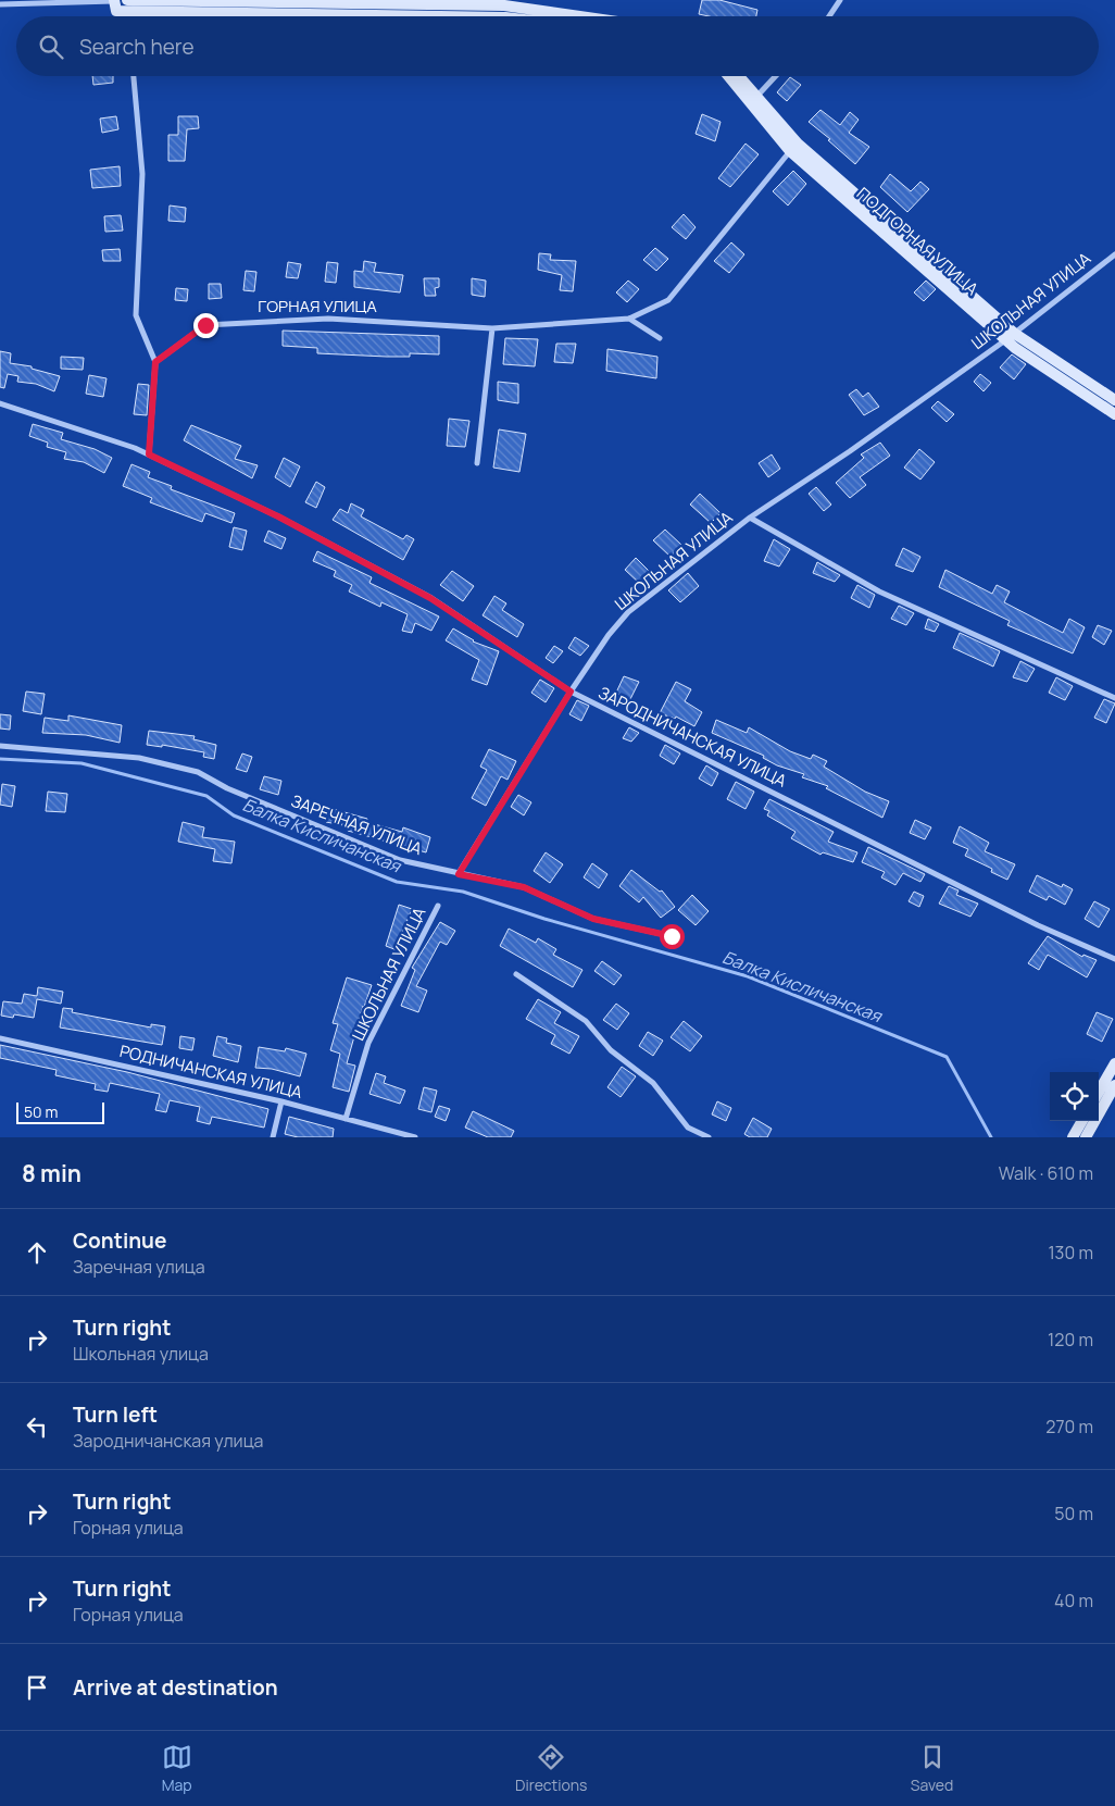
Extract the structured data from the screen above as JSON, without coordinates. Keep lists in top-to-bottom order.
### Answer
{
  "streets": {
    "street": [
      "ПОДГОРНАЯ УЛИЦА",
      "ШКОЛЬНАЯ УЛИЦА",
      "ГОРНАЯ УЛИЦА",
      "ЗАРОДНИЧАНСКАЯ УЛИЦА",
      "ЗАРЕЧНАЯ УЛИЦА",
      "РОДНИЧАНСКАЯ УЛИЦА"
    ]
  },
  "crossings": [
    ["ПОДГОРНАЯ УЛИЦА", "ШКОЛЬНАЯ УЛИЦА"],
    ["ШКОЛЬНАЯ УЛИЦА", "ЗАРОДНИЧАНСКАЯ УЛИЦА"],
    ["ШКОЛЬНАЯ УЛИЦА", "ЗАРЕЧНАЯ УЛИЦА"],
    ["ШКОЛЬНАЯ УЛИЦА", "РОДНИЧАНСКАЯ УЛИЦА"]
  ],
  "water": ["Балка Кисличанская"],
  "scale_bar": "50 m",
  "page": {
    "search": "Search here",
    "scale": "50 m",
    "heading": ["8 min", "Walk · 610 m"],
    "list": [
      ["Continue", "Заречная улица", "130 m"],
      ["Turn right", "Школьная улица", "120 m"],
      ["Turn left", "Зародничанская улица", "270 m"],
      ["Turn right", "Горная улица", "50 m"],
      ["Turn right", "Горная улица", "40 m"],
      "Arrive at destination"
    ],
    "nav": ["Map", "Directions", "Saved"]
  }
}
